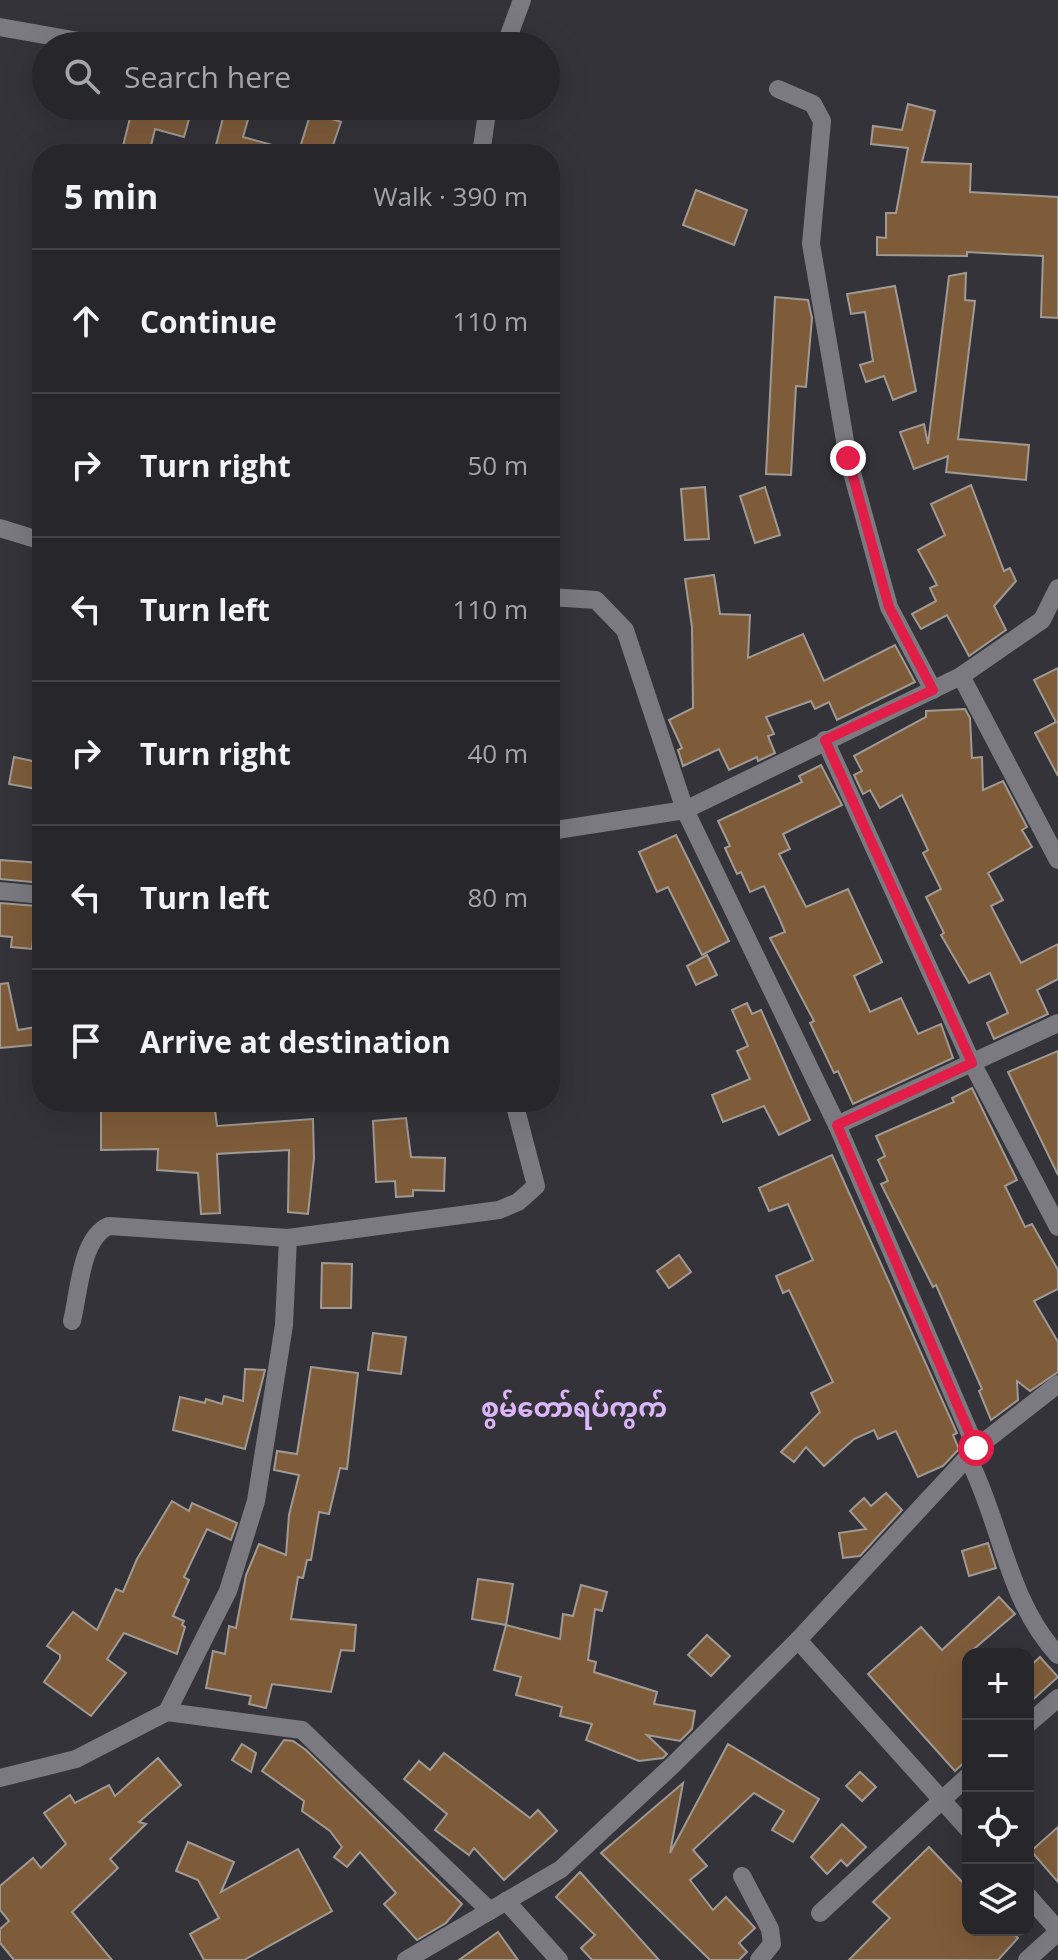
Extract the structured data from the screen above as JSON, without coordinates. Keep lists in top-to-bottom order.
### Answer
{
  "districts": ["စွမ်တော်ရပ်ကွက်"],
  "page": {
    "search": "Search here",
    "heading": ["5 min", "Walk · 390 m"],
    "list": [
      ["Continue", "110 m"],
      ["Turn right", "50 m"],
      ["Turn left", "110 m"],
      ["Turn right", "40 m"],
      ["Turn left", "80 m"],
      "Arrive at destination"
    ],
    "map_buttons": ["+", "−"]
  }
}
